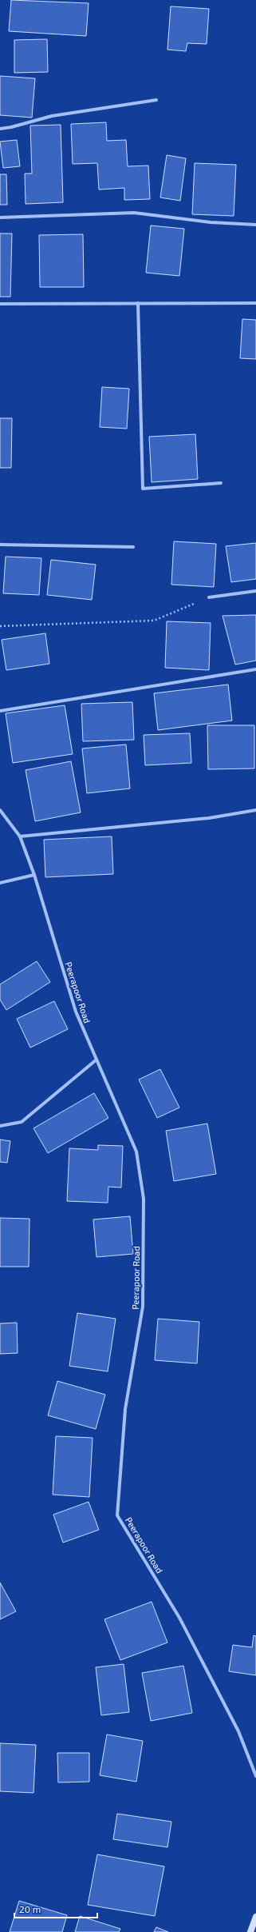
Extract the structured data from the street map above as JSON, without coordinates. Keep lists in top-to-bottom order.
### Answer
{
  "streets": {
    "street": ["Peerapoor Road"]
  },
  "scale_bar": "20 m"
}
